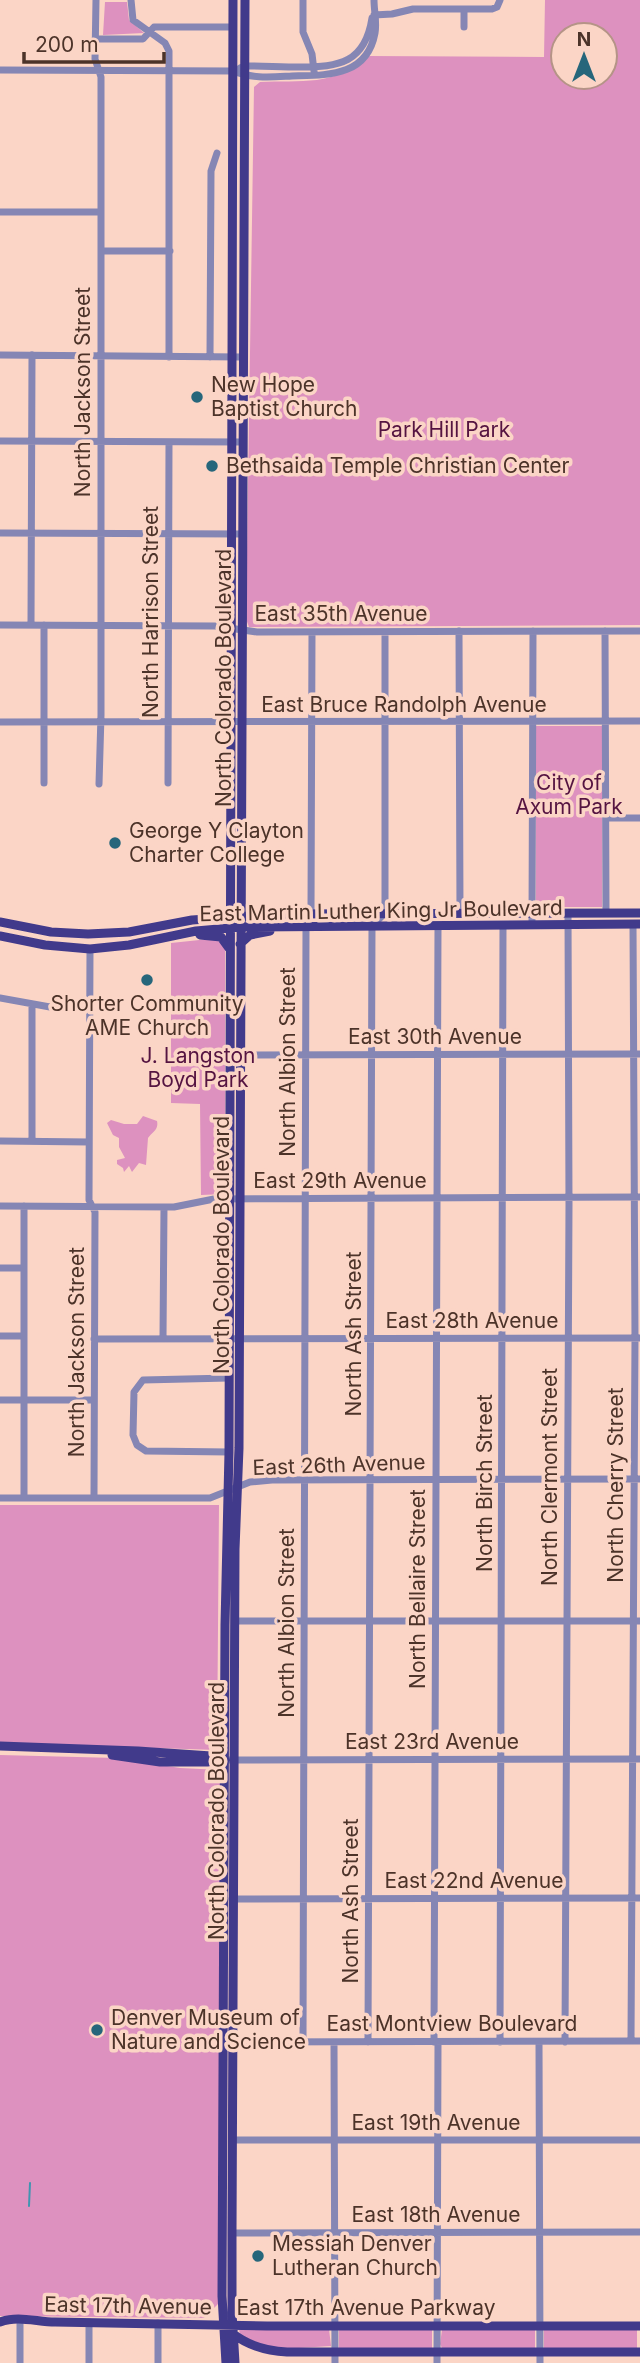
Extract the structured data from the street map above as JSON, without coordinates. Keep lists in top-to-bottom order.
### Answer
{
  "streets": {
    "main road": [
      "North Colorado Boulevard",
      "East Martin Luther King Jr Boulevard",
      "East 23rd Avenue",
      "East 17th Avenue",
      "East 17th Avenue Parkway"
    ],
    "street": [
      "North Jackson Street",
      "North Harrison Street",
      "East 35th Avenue",
      "East Bruce Randolph Avenue",
      "East 30th Avenue",
      "North Albion Street",
      "East 29th Avenue",
      "East 28th Avenue",
      "North Ash Street",
      "East 26th Avenue",
      "North Clermont Street",
      "North Birch Street",
      "North Cherry Street",
      "North Bellaire Street",
      "East 22nd Avenue",
      "East Montview Boulevard",
      "East 19th Avenue",
      "East 18th Avenue"
    ]
  },
  "crossings": [
    ["North Jackson Street", "East 35th Avenue"],
    ["North Jackson Street", "East Bruce Randolph Avenue"],
    ["North Jackson Street", "East Martin Luther King Jr Boulevard"],
    ["North Jackson Street", "East 29th Avenue"],
    ["North Jackson Street", "East 28th Avenue"],
    ["North Jackson Street", "East 26th Avenue"],
    ["North Harrison Street", "East 35th Avenue"],
    ["North Harrison Street", "East Bruce Randolph Avenue"],
    ["East 35th Avenue", "North Colorado Boulevard"],
    ["North Colorado Boulevard", "East Bruce Randolph Avenue"],
    ["North Colorado Boulevard", "East Martin Luther King Jr Boulevard"],
    ["North Colorado Boulevard", "East 30th Avenue"],
    ["North Colorado Boulevard", "East 29th Avenue"],
    ["North Colorado Boulevard", "East 28th Avenue"],
    ["North Colorado Boulevard", "East 26th Avenue"],
    ["North Colorado Boulevard", "East 23rd Avenue"],
    ["North Colorado Boulevard", "East 22nd Avenue"],
    ["North Colorado Boulevard", "East Montview Boulevard"],
    ["North Colorado Boulevard", "East 19th Avenue"],
    ["North Colorado Boulevard", "East 18th Avenue"],
    ["North Colorado Boulevard", "East 17th Avenue"],
    ["North Colorado Boulevard", "East 17th Avenue Parkway"],
    ["East Martin Luther King Jr Boulevard", "North Albion Street"],
    ["East Martin Luther King Jr Boulevard", "North Ash Street"],
    ["East Martin Luther King Jr Boulevard", "North Clermont Street"],
    ["East Martin Luther King Jr Boulevard", "North Birch Street"],
    ["East Martin Luther King Jr Boulevard", "North Cherry Street"],
    ["East Martin Luther King Jr Boulevard", "North Bellaire Street"],
    ["East 30th Avenue", "North Albion Street"],
    ["East 30th Avenue", "North Ash Street"],
    ["East 30th Avenue", "North Clermont Street"],
    ["East 30th Avenue", "North Birch Street"],
    ["East 30th Avenue", "North Cherry Street"],
    ["East 30th Avenue", "North Bellaire Street"],
    ["North Albion Street", "East 29th Avenue"],
    ["North Albion Street", "East 28th Avenue"],
    ["North Albion Street", "East 26th Avenue"],
    ["North Albion Street", "East 23rd Avenue"],
    ["North Albion Street", "East 22nd Avenue"],
    ["North Albion Street", "East Montview Boulevard"],
    ["East 29th Avenue", "North Ash Street"],
    ["East 29th Avenue", "North Clermont Street"],
    ["East 29th Avenue", "North Birch Street"],
    ["East 29th Avenue", "North Cherry Street"],
    ["East 29th Avenue", "North Bellaire Street"],
    ["East 28th Avenue", "North Ash Street"],
    ["East 28th Avenue", "North Clermont Street"],
    ["East 28th Avenue", "North Birch Street"],
    ["East 28th Avenue", "North Cherry Street"],
    ["East 28th Avenue", "North Bellaire Street"],
    ["North Ash Street", "East 26th Avenue"],
    ["North Ash Street", "East 23rd Avenue"],
    ["North Ash Street", "East 22nd Avenue"],
    ["North Ash Street", "East Montview Boulevard"],
    ["East 26th Avenue", "North Clermont Street"],
    ["East 26th Avenue", "North Birch Street"],
    ["East 26th Avenue", "North Cherry Street"],
    ["East 26th Avenue", "North Bellaire Street"],
    ["North Clermont Street", "East 23rd Avenue"],
    ["North Clermont Street", "East 22nd Avenue"],
    ["North Clermont Street", "East Montview Boulevard"],
    ["North Birch Street", "East 23rd Avenue"],
    ["North Birch Street", "East 22nd Avenue"],
    ["North Birch Street", "East Montview Boulevard"],
    ["North Cherry Street", "East 23rd Avenue"],
    ["North Cherry Street", "East 22nd Avenue"],
    ["North Cherry Street", "East Montview Boulevard"],
    ["North Bellaire Street", "East 23rd Avenue"],
    ["North Bellaire Street", "East 22nd Avenue"],
    ["North Bellaire Street", "East Montview Boulevard"],
    ["North Bellaire Street", "East 19th Avenue"],
    ["North Bellaire Street", "East 18th Avenue"],
    ["North Bellaire Street", "East 17th Avenue Parkway"],
    ["East 17th Avenue", "East 17th Avenue Parkway"]
  ],
  "parks": ["Park Hill Park", "City of Axum Park", "J. Langston Boyd Park"],
  "places": [
    "New Hope Baptist Church",
    "Bethsaida Temple Christian Center",
    "George Y Clayton Charter College",
    "Shorter Community AME Church",
    "Denver Museum of Nature and Science",
    "Messiah Denver Lutheran Church"
  ],
  "scale_bar": "200 m",
  "north": "top"
}
